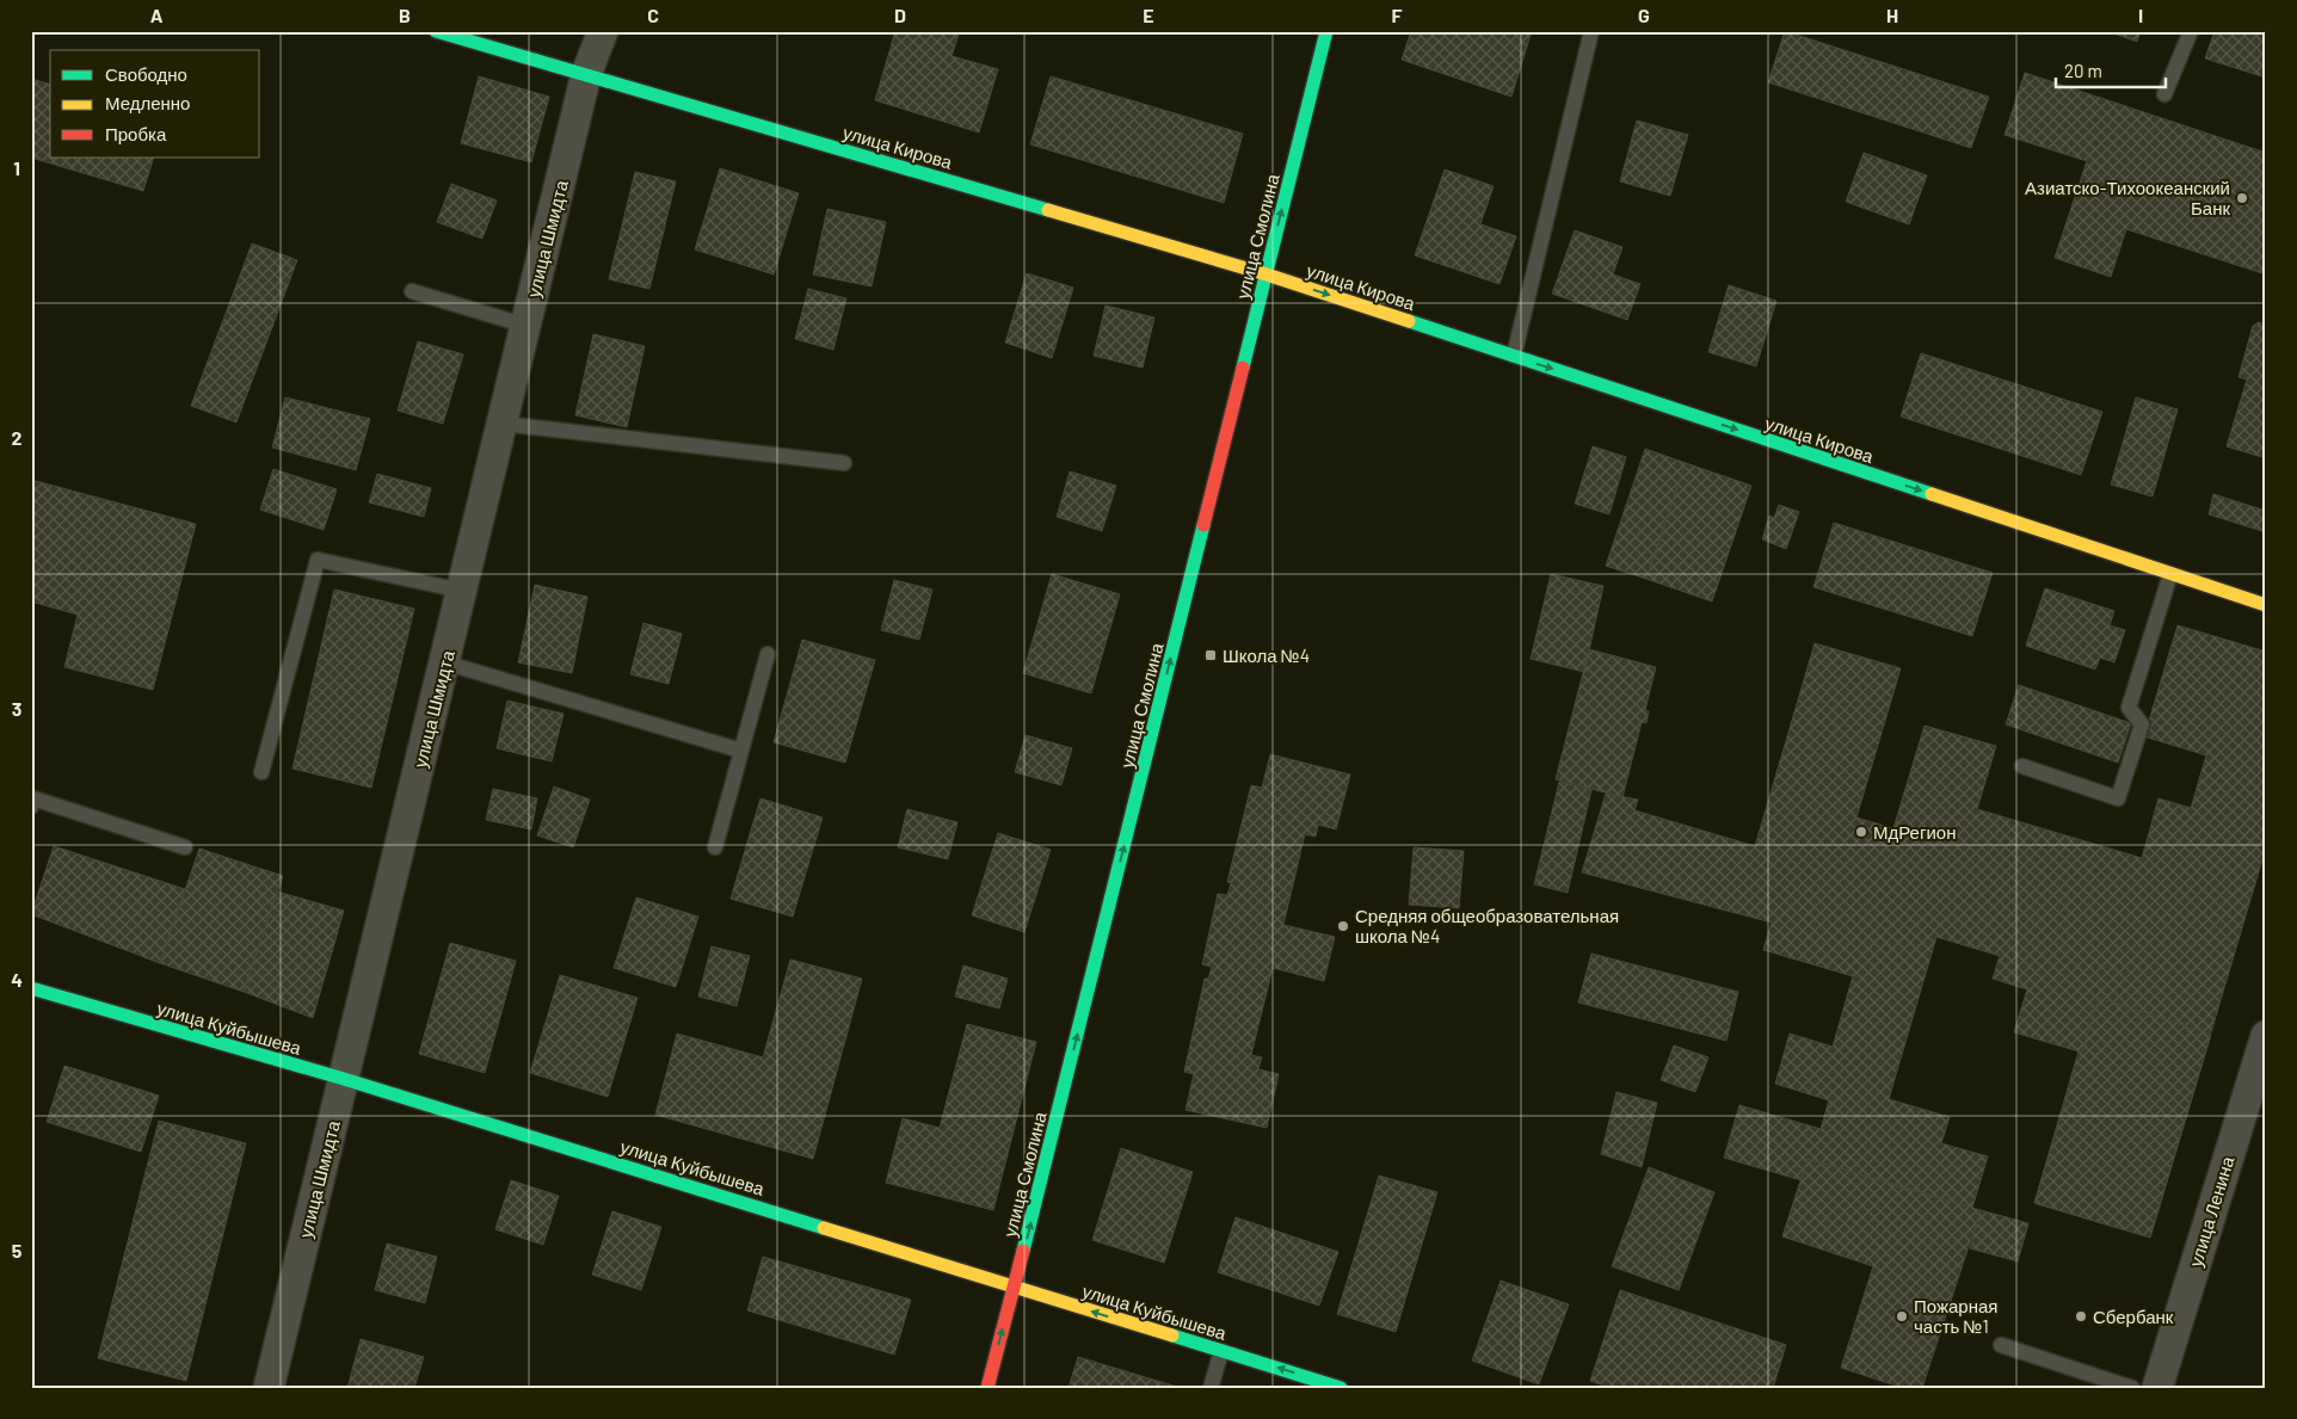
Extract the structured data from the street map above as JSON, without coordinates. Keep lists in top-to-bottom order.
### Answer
{
  "streets": {
    "street": [
      "улица Кирова",
      "улица Смолина",
      "улица Шмидта",
      "улица Куйбышева",
      "улица Ленина"
    ]
  },
  "crossings": [
    ["улица Кирова", "улица Смолина"],
    ["улица Кирова", "улица Шмидта"],
    ["улица Смолина", "улица Куйбышева"],
    ["улица Шмидта", "улица Куйбышева"]
  ],
  "one_way": ["улица Кирова", "улица Смолина"],
  "places": {
    "other": [
      "Азиатско-Тихоокеанский Банк",
      "МдРегион",
      "Средняя общеобразовательная школа №4",
      "Пожарная часть №1",
      "Сбербанк"
    ],
    "transit": ["Школа №4"]
  },
  "legend": ["Свободно", "Медленно", "Пробка"],
  "scale_bar": "20 m",
  "grid": {
    "columns": [
      "A",
      "B",
      "C",
      "D",
      "E",
      "F",
      "G",
      "H",
      "I"
    ],
    "rows": [
      "1",
      "2",
      "3",
      "4",
      "5"
    ]
  }
}
